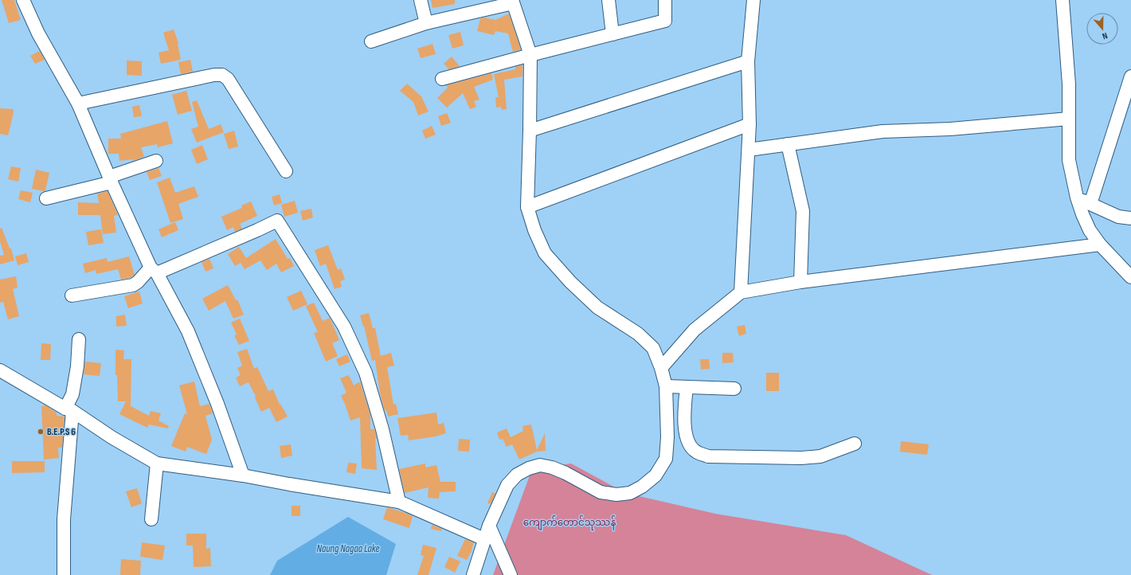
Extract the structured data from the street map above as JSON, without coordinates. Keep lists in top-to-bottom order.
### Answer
{
  "water": ["Naung Nagaa Lake"],
  "parks": ["ကျောက်တောင်သုဿန်"],
  "places": ["B.E.P.S 6"],
  "north": "bottom"
}
